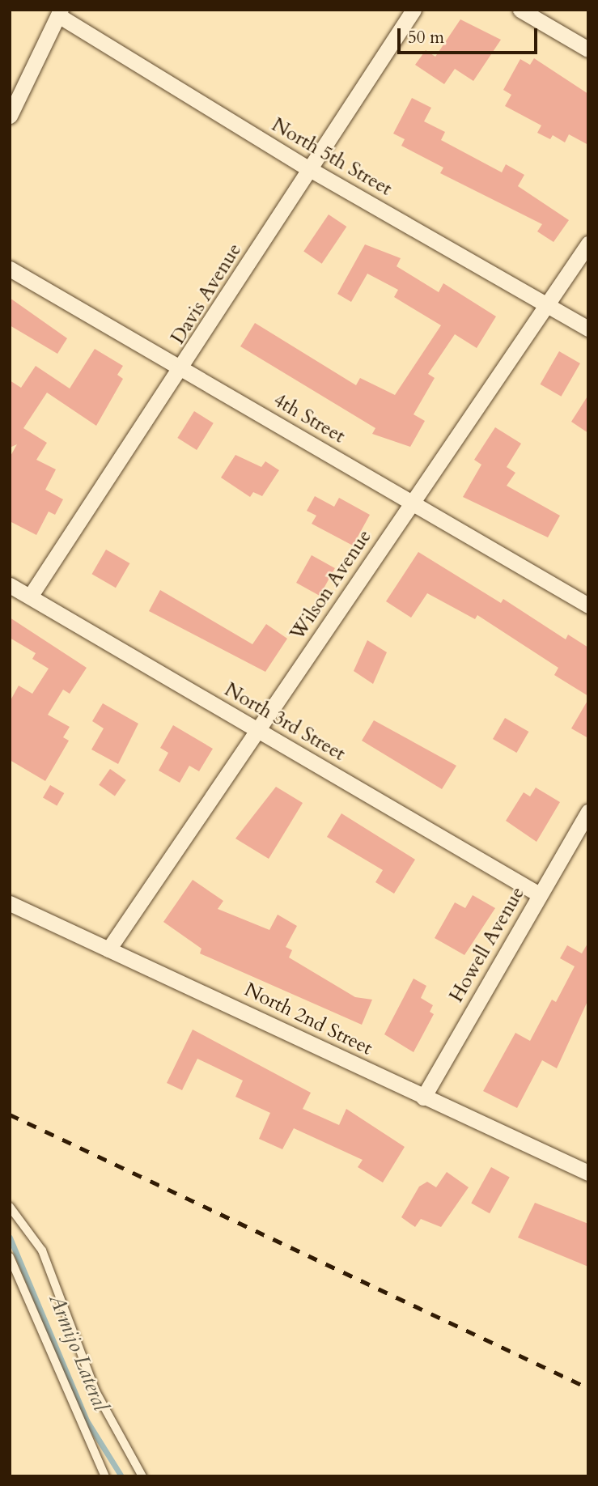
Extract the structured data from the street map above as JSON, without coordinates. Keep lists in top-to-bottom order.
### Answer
{
  "streets": {
    "street": [
      "North 5th Street",
      "Davis Avenue",
      "4th Street",
      "Wilson Avenue",
      "North 3rd Street",
      "Howell Avenue",
      "North 2nd Street"
    ]
  },
  "crossings": [
    ["North 5th Street", "Davis Avenue"],
    ["North 5th Street", "Wilson Avenue"],
    ["Davis Avenue", "4th Street"],
    ["Davis Avenue", "North 3rd Street"],
    ["4th Street", "Wilson Avenue"],
    ["Wilson Avenue", "North 3rd Street"],
    ["Wilson Avenue", "North 2nd Street"],
    ["North 3rd Street", "Howell Avenue"],
    ["Howell Avenue", "North 2nd Street"]
  ],
  "water": ["Armijo Lateral"],
  "scale_bar": "50 m"
}
